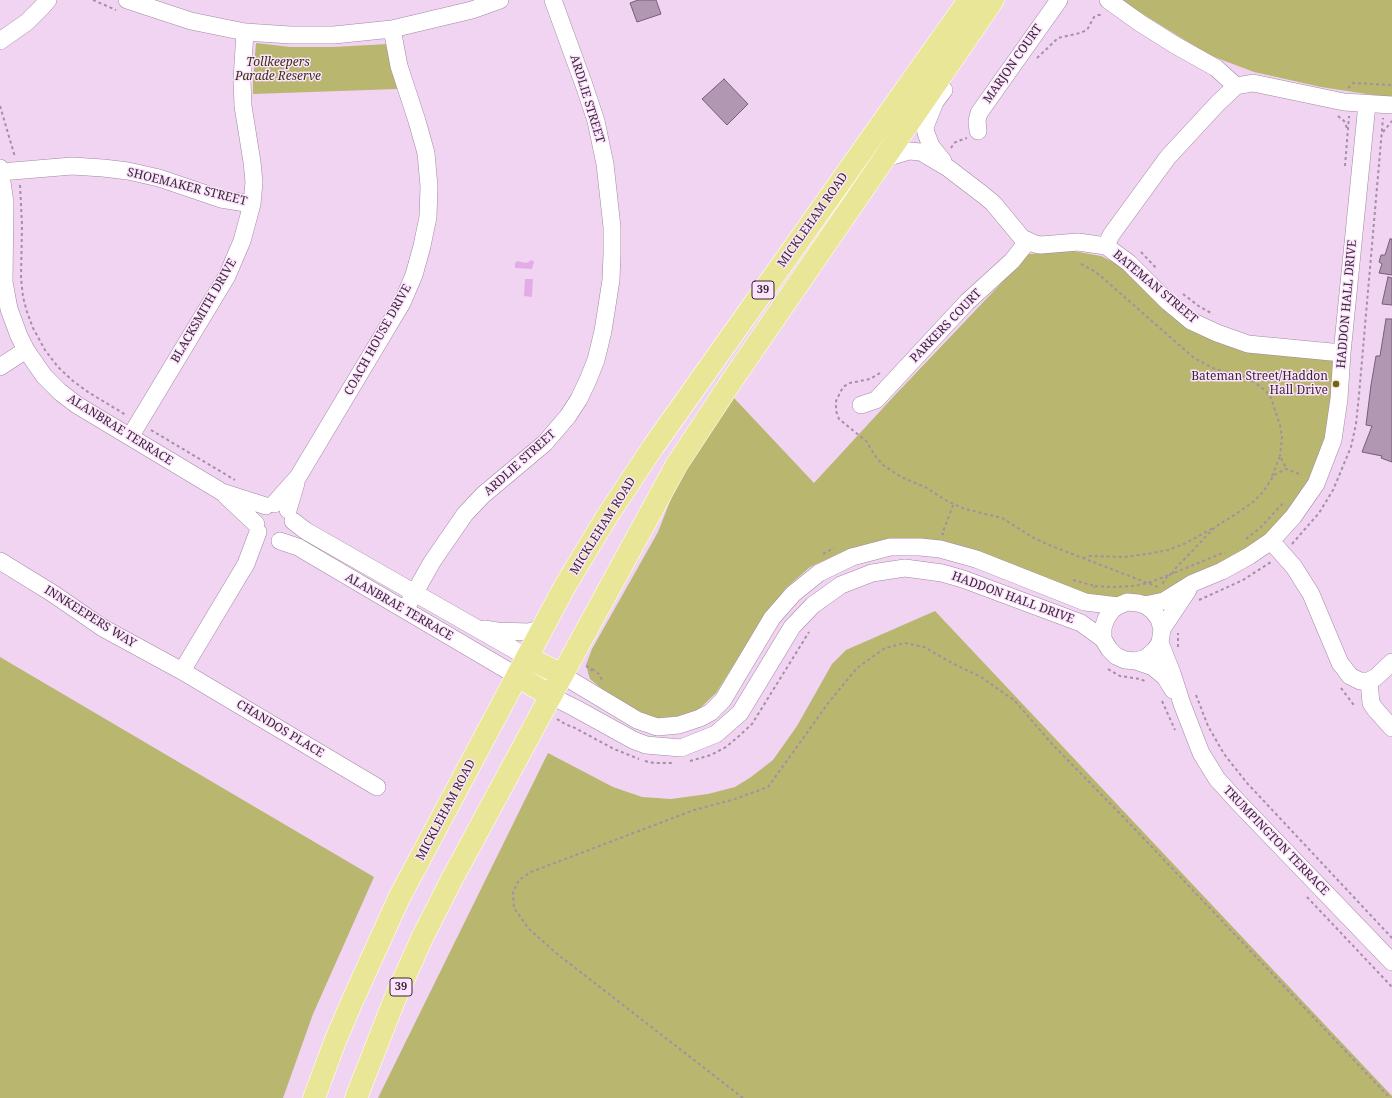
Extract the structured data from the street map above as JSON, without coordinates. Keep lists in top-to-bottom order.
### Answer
{
  "streets": {
    "main road": ["MICKLEHAM ROAD", "39"],
    "street": [
      "MARJON COURT",
      "ARDLIE STREET",
      "SHOEMAKER STREET",
      "BATEMAN STREET",
      "HADDON HALL DRIVE",
      "BLACKSMITH DRIVE",
      "PARKERS COURT",
      "COACH HOUSE DRIVE",
      "ALANBRAE TERRACE",
      "INNKEEPERS WAY",
      "CHANDOS PLACE",
      "TRUMPINGTON TERRACE"
    ]
  },
  "crossings": [
    ["ARDLIE STREET", "ALANBRAE TERRACE"],
    ["SHOEMAKER STREET", "BLACKSMITH DRIVE"],
    ["SHOEMAKER STREET", "ALANBRAE TERRACE"],
    ["MICKLEHAM ROAD", "HADDON HALL DRIVE"],
    ["MICKLEHAM ROAD", "ALANBRAE TERRACE"],
    ["BATEMAN STREET", "HADDON HALL DRIVE"],
    ["BATEMAN STREET", "PARKERS COURT"],
    ["HADDON HALL DRIVE", "TRUMPINGTON TERRACE"],
    ["BLACKSMITH DRIVE", "ALANBRAE TERRACE"],
    ["COACH HOUSE DRIVE", "ALANBRAE TERRACE"],
    ["INNKEEPERS WAY", "CHANDOS PLACE"]
  ],
  "parks": ["Tollkeepers Parade Reserve"],
  "places": ["Bateman Street/Haddon Hall Drive"]
}
